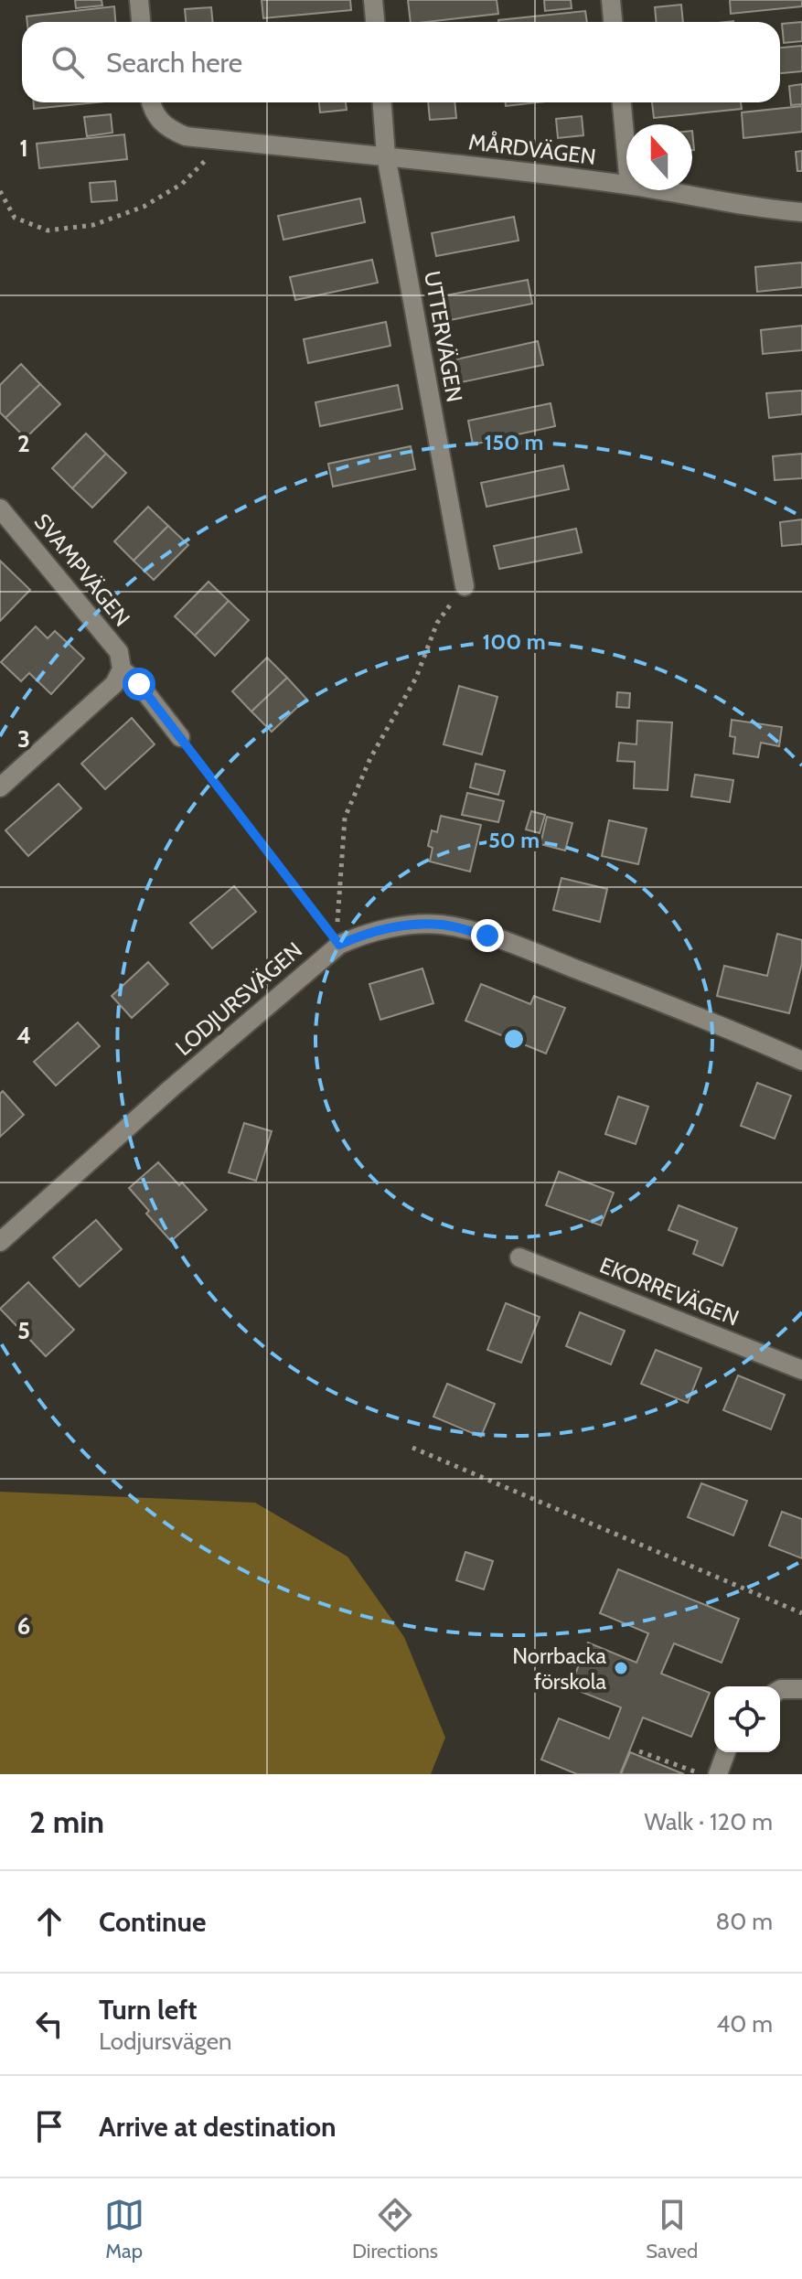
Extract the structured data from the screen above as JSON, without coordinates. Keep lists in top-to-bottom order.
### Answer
{
  "streets": {
    "street": [
      "MÅRDVÄGEN",
      "UTTERVÄGEN",
      "SVAMPVÄGEN",
      "LODJURSVÄGEN",
      "EKORREVÄGEN"
    ]
  },
  "crossings": [
    ["MÅRDVÄGEN", "UTTERVÄGEN"]
  ],
  "places": ["Norrbacka förskola"],
  "north": "top",
  "page": {
    "search": "Search here",
    "heading": ["2 min", "Walk · 120 m"],
    "list": [
      ["Continue", "80 m"],
      ["Turn left", "Lodjursvägen", "40 m"],
      "Arrive at destination"
    ],
    "nav": ["Map", "Directions", "Saved"]
  },
  "grid": {
    "rows": [
      "1",
      "2",
      "3",
      "4",
      "5",
      "6"
    ]
  },
  "rings": ["150 m", "100 m", "50 m"]
}
